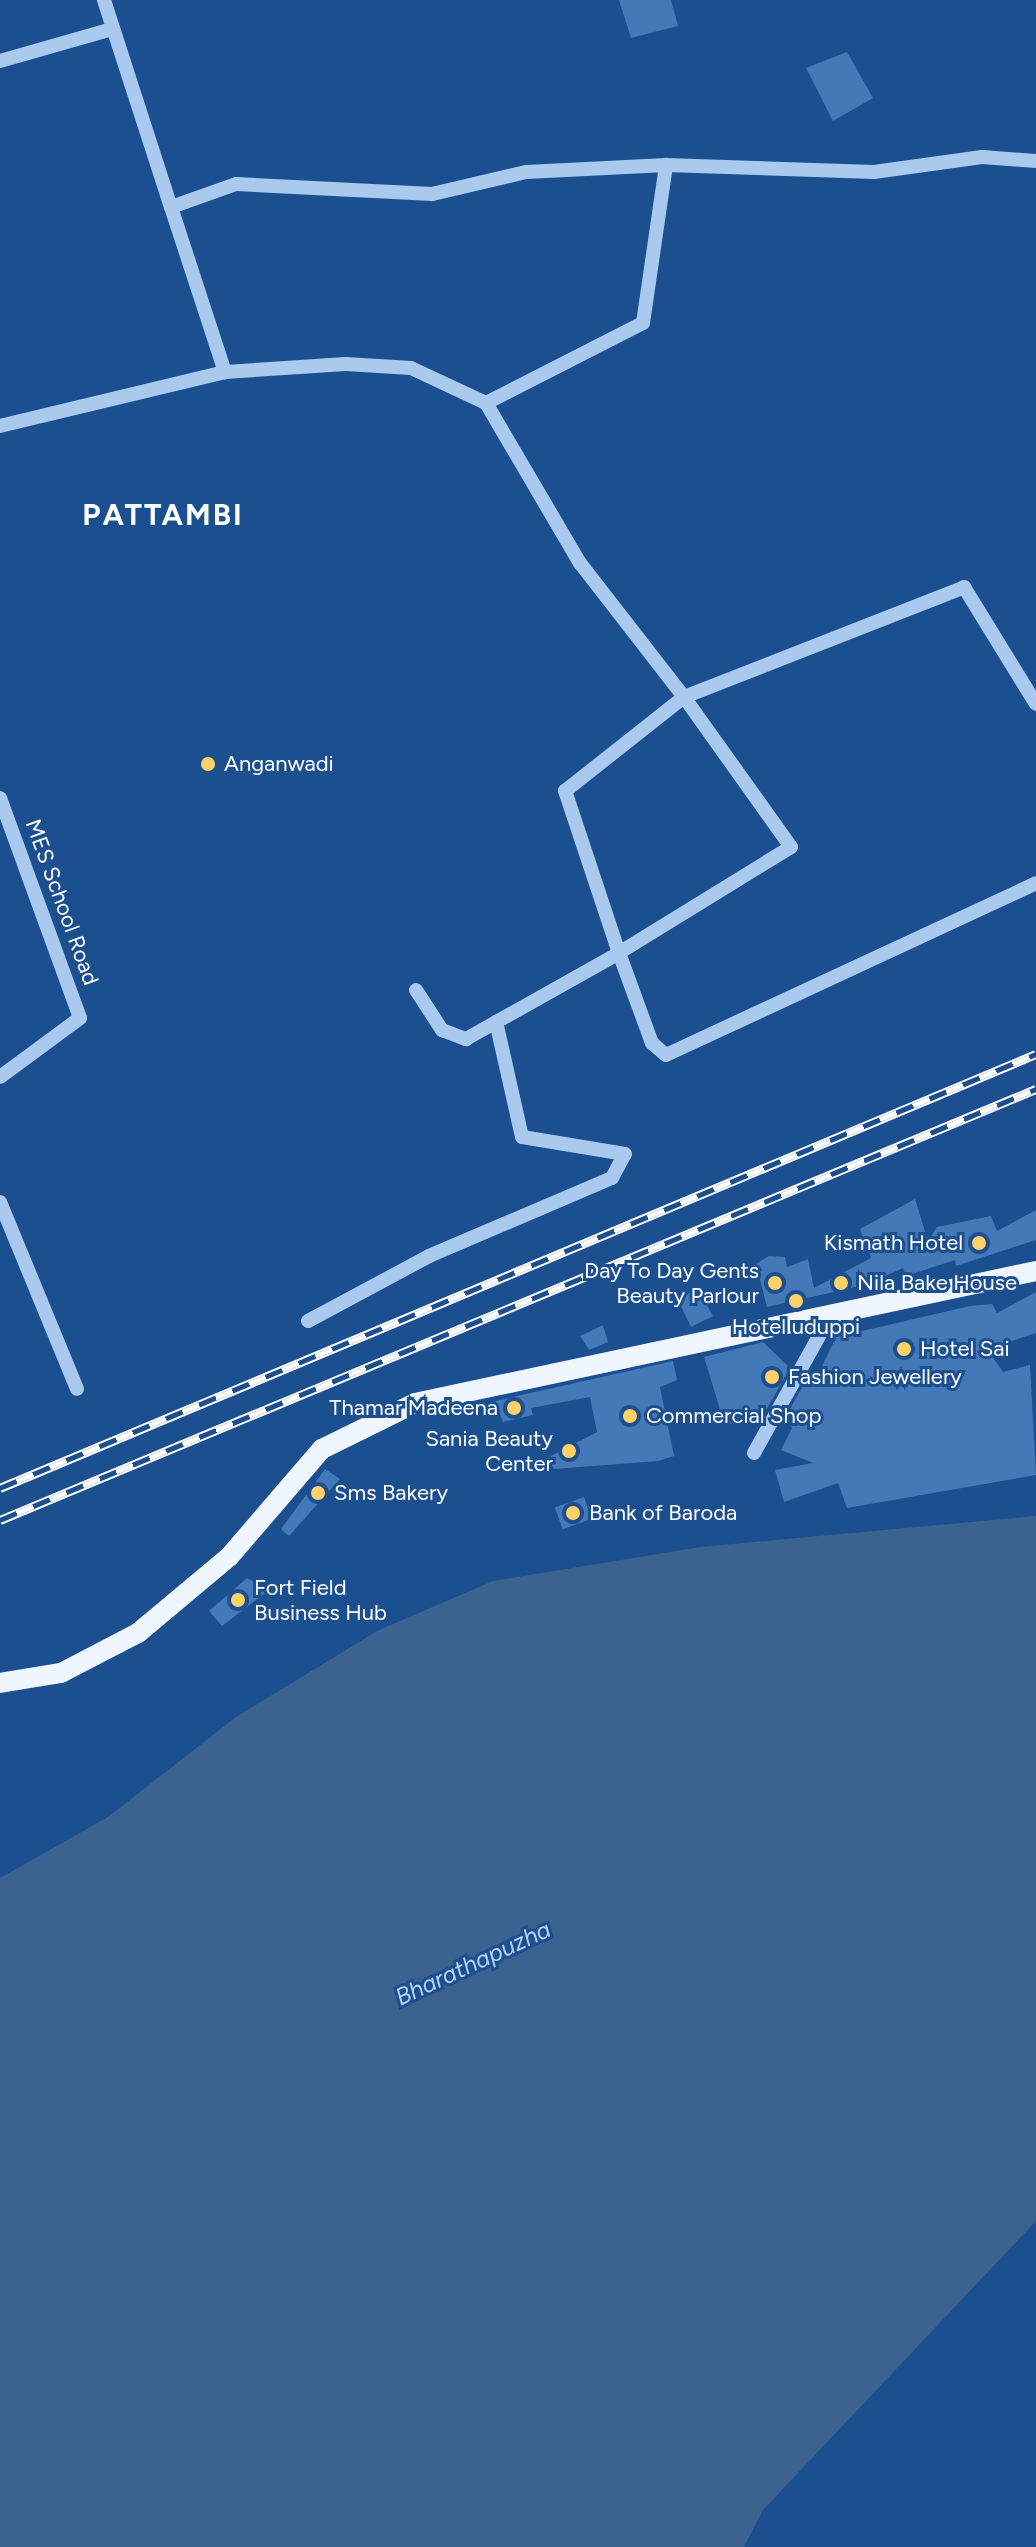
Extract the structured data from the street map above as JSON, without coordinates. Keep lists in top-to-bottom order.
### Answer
{
  "streets": {
    "street": ["MES School Road"]
  },
  "districts": ["PATTAMBI"],
  "water": ["Bharathapuzha"],
  "places": [
    "Anganwadi",
    "Kismath Hotel",
    "Day To Day Gents Beauty Parlour",
    "Nila Bake House",
    "Hotel uduppi",
    "Hotel Sai",
    "Fashion Jewellery",
    "Thamar Madeena",
    "Commercial Shop",
    "Sania Beauty Center",
    "Sms Bakery",
    "Bank of Baroda",
    "Fort Field Business Hub"
  ]
}
